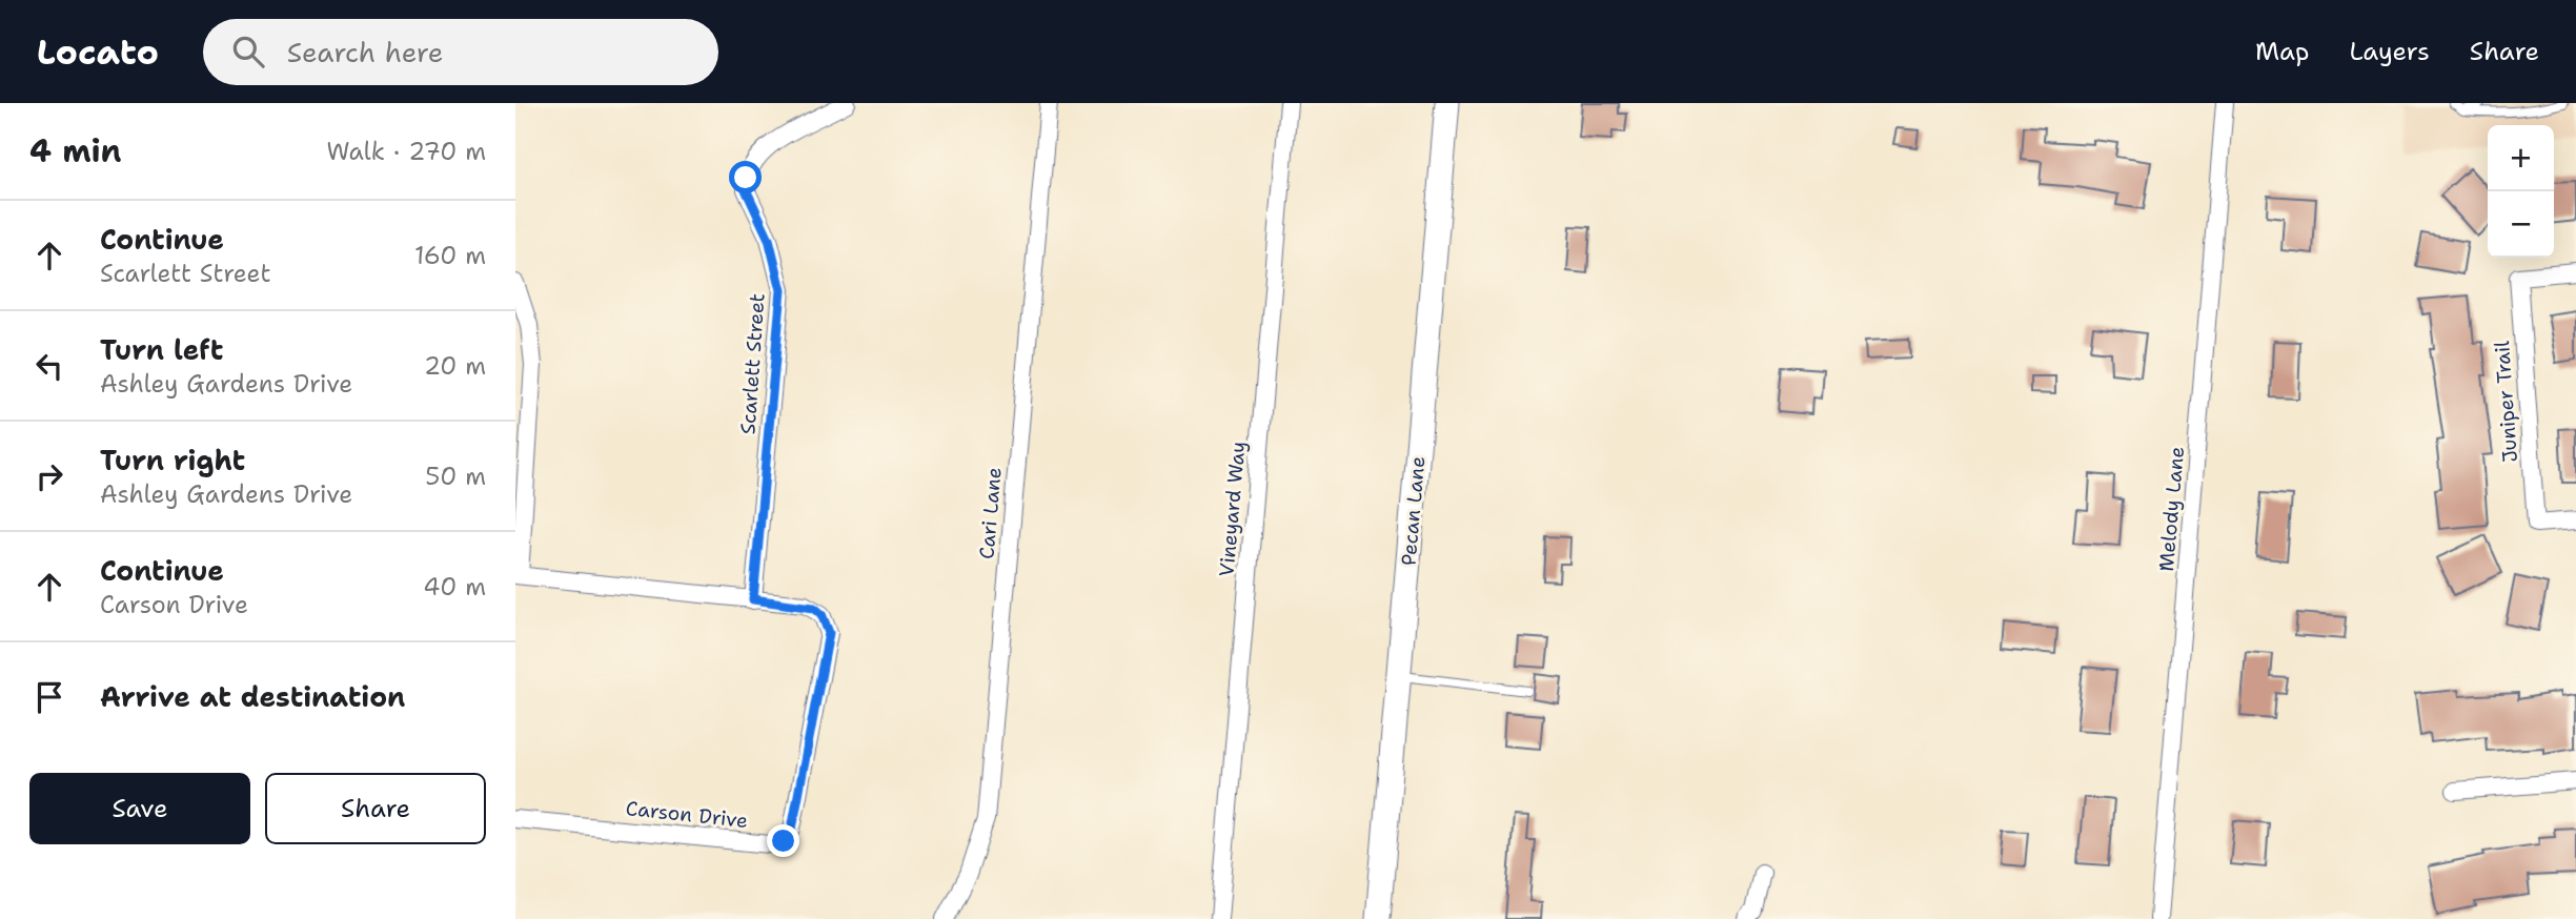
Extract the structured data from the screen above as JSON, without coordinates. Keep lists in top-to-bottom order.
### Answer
{
  "streets": {
    "street": [
      "Scarlett Street",
      "Juniper Trail",
      "Vineyard Way",
      "Melody Lane",
      "Pecan Lane",
      "Cari Lane",
      "Carson Drive"
    ]
  },
  "crossings": [
    ["Scarlett Street", "Carson Drive"]
  ],
  "page": {
    "header": "Locato",
    "search": "Search here",
    "nav": ["Map", "Layers", "Share"],
    "heading": ["4 min", "Walk · 270 m"],
    "map_buttons": ["+", "−"],
    "list": [
      ["Continue", "Scarlett Street", "160 m"],
      ["Turn left", "Ashley Gardens Drive", "20 m"],
      ["Turn right", "Ashley Gardens Drive", "50 m"],
      ["Continue", "Carson Drive", "40 m"],
      "Arrive at destination"
    ],
    "buttons": ["Save", "Share"]
  }
}
